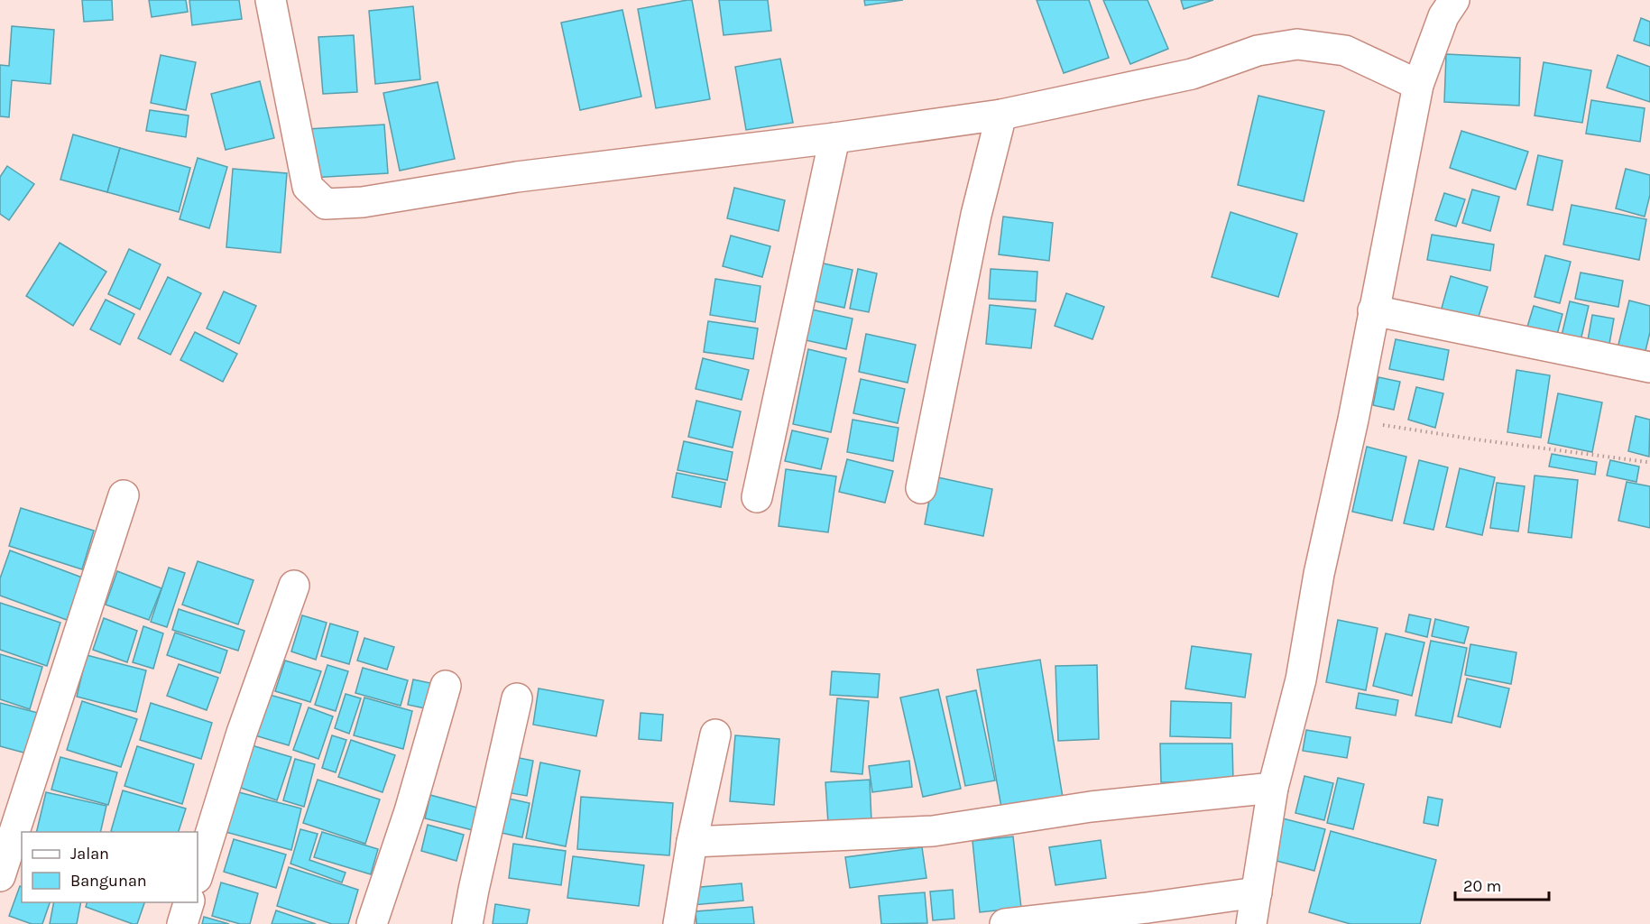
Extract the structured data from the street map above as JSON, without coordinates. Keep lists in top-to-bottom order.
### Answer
{
  "legend": ["Jalan", "Bangunan"],
  "scale_bar": "20 m"
}
